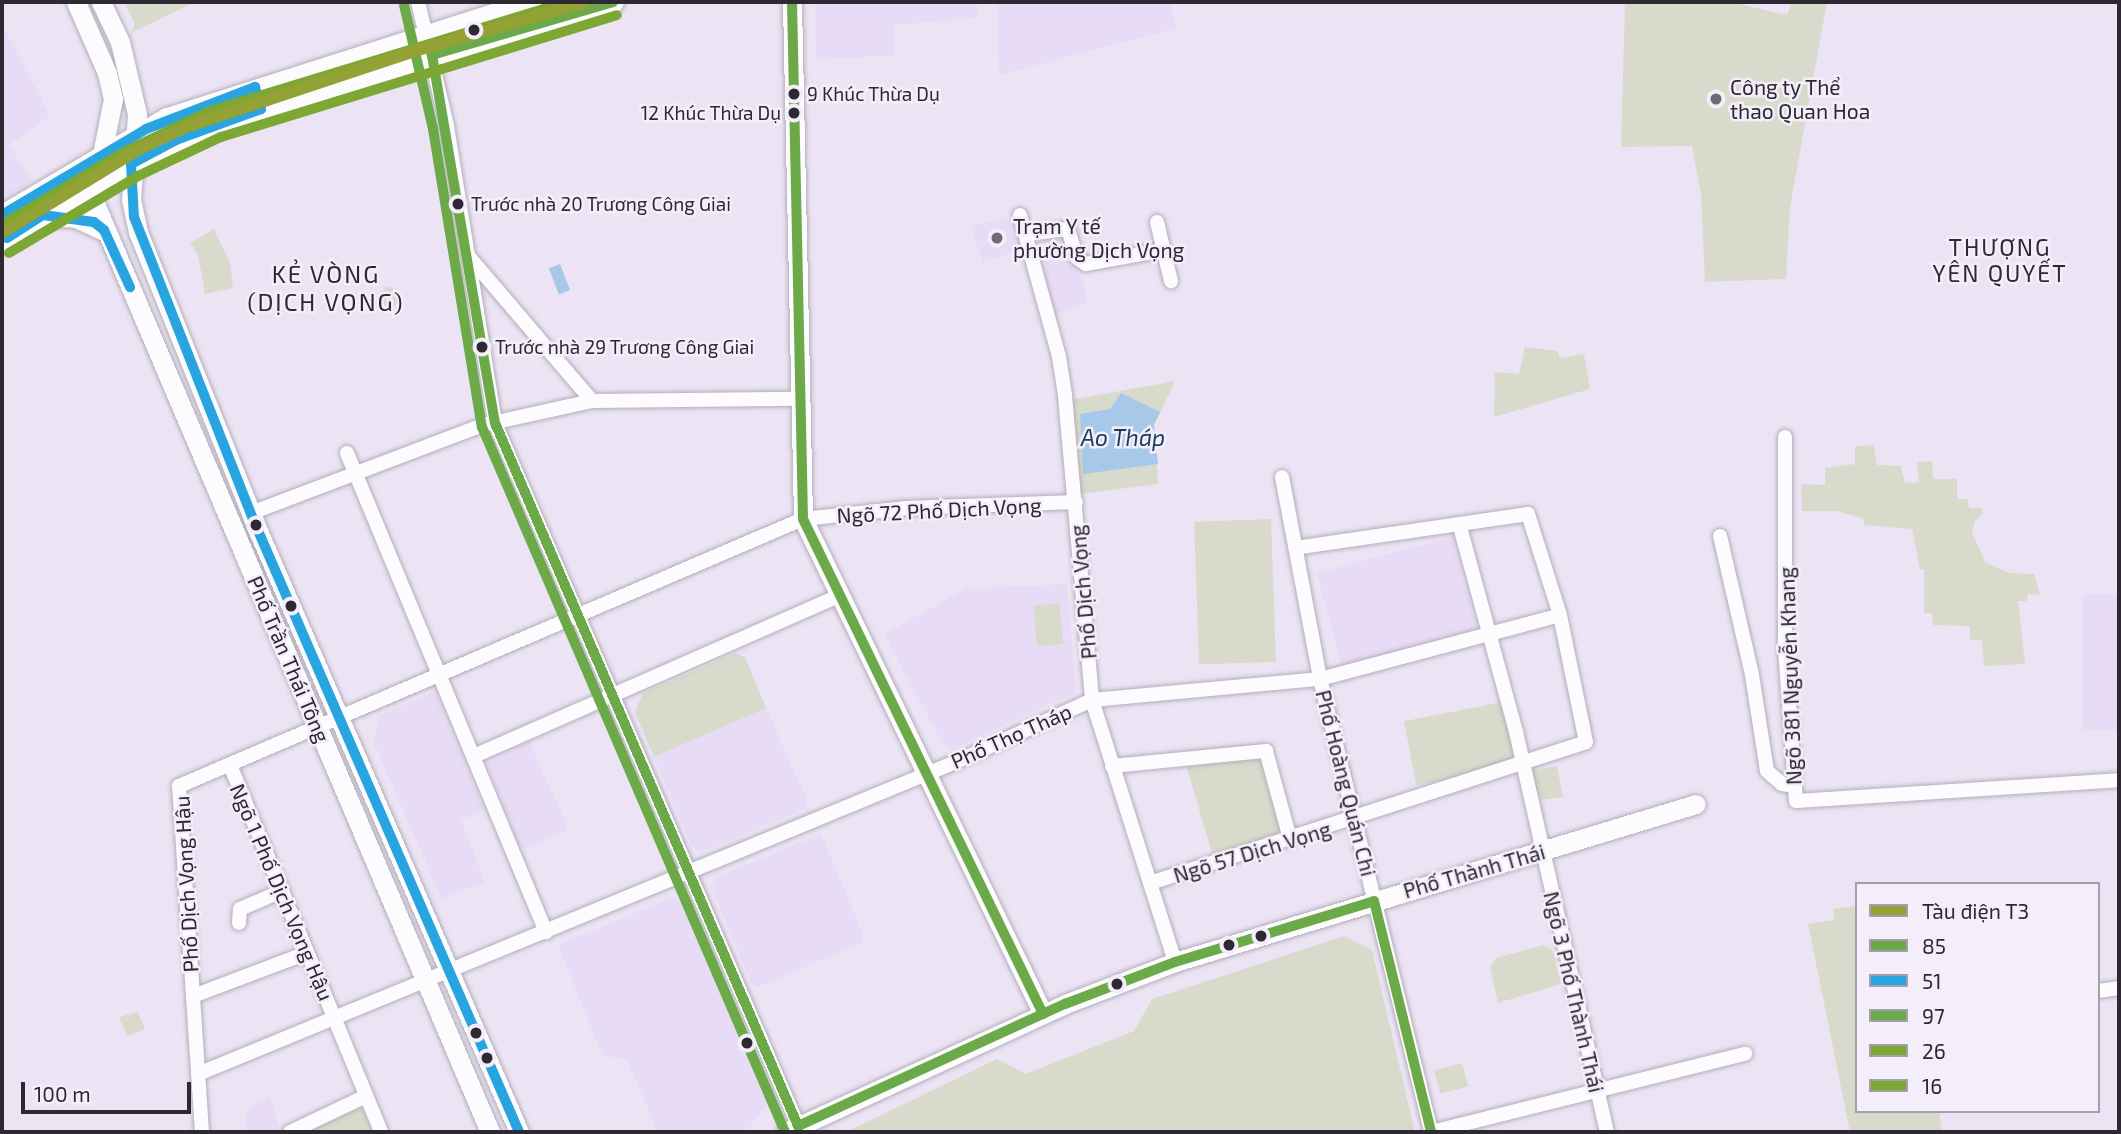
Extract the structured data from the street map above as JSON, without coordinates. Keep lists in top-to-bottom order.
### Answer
{
  "streets": {
    "main road": ["Phố Trần Thái Tông", "Phố Thành Thái"],
    "street": [
      "Ngõ 72 Phố Dịch Vọng",
      "Phố Dịch Vọng",
      "Ngõ 381 Nguyễn Khang",
      "Phố Thọ Tháp",
      "Phố Hoàng Quán Chi",
      "Ngõ 57 Dịch Vọng",
      "Phố Dịch Vọng Hậu",
      "Ngõ 1 Phố Dịch Vọng Hậu",
      "Ngõ 3 Phố Thành Thái"
    ]
  },
  "crossings": [
    ["Ngõ 72 Phố Dịch Vọng", "Phố Dịch Vọng"],
    ["Ngõ 72 Phố Dịch Vọng", "Phố Dịch Vọng Hậu"],
    ["Phố Dịch Vọng", "Phố Thọ Tháp"],
    ["Phố Dịch Vọng", "Ngõ 57 Dịch Vọng"],
    ["Phố Dịch Vọng", "Phố Thành Thái"],
    ["Phố Trần Thái Tông", "Phố Thọ Tháp"],
    ["Phố Trần Thái Tông", "Phố Dịch Vọng Hậu"],
    ["Phố Thọ Tháp", "Phố Hoàng Quán Chi"],
    ["Phố Thọ Tháp", "Ngõ 57 Dịch Vọng"],
    ["Phố Thọ Tháp", "Phố Dịch Vọng Hậu"],
    ["Phố Thọ Tháp", "Ngõ 1 Phố Dịch Vọng Hậu"],
    ["Phố Thọ Tháp", "Ngõ 3 Phố Thành Thái"],
    ["Phố Hoàng Quán Chi", "Ngõ 57 Dịch Vọng"],
    ["Phố Hoàng Quán Chi", "Phố Thành Thái"],
    ["Ngõ 57 Dịch Vọng", "Ngõ 3 Phố Thành Thái"],
    ["Phố Thành Thái", "Ngõ 3 Phố Thành Thái"],
    ["Phố Dịch Vọng Hậu", "Ngõ 1 Phố Dịch Vọng Hậu"]
  ],
  "districts": ["THƯỢNG YÊN QUYẾT", "KẺ VÒNG (DỊCH VỌNG)"],
  "water": ["Ao Tháp"],
  "places": [
    "9 Khúc Thừa Dụ",
    "Công ty Thể thao Quan Hoa",
    "12 Khúc Thừa Dụ",
    "Trước nhà 20 Trương Công Giai",
    "Trạm Y tế phường Dịch Vọng",
    "Trước nhà 29 Trương Công Giai"
  ],
  "lines": [
    "metro line T3",
    "transit line 85",
    "transit line 16",
    "transit line 97",
    "transit line 26",
    "transit line 51"
  ],
  "legend": [
    "Tàu điện T3",
    "85",
    "51",
    "97",
    "26",
    "16"
  ],
  "scale_bar": "100 m"
}
